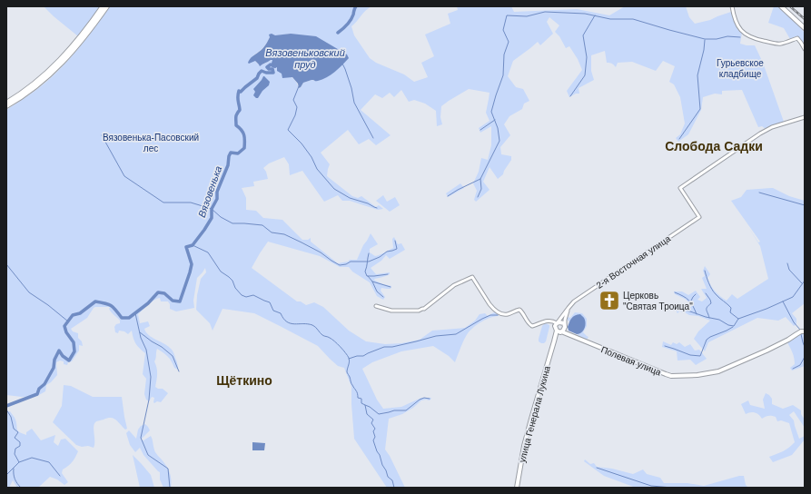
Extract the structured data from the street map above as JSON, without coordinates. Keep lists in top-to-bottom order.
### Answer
{
  "streets": {
    "main road": ["Полевая улица", "улица Генерала Лукина"],
    "street": ["2-я Восточная улица"]
  },
  "crossings": [
    ["2-я Восточная улица", "Полевая улица"],
    ["2-я Восточная улица", "улица Генерала Лукина"],
    ["Полевая улица", "улица Генерала Лукина"]
  ],
  "districts": ["Слобода Садки", "Щёткино"],
  "water": ["Вязовеньковский пруд", "Вязовенька"],
  "parks": ["Гурьевское кладбище", "Вязовенька-Пасовский лес"],
  "places": {
    "church": ["Церковь \"Святая Троица\""]
  }
}
